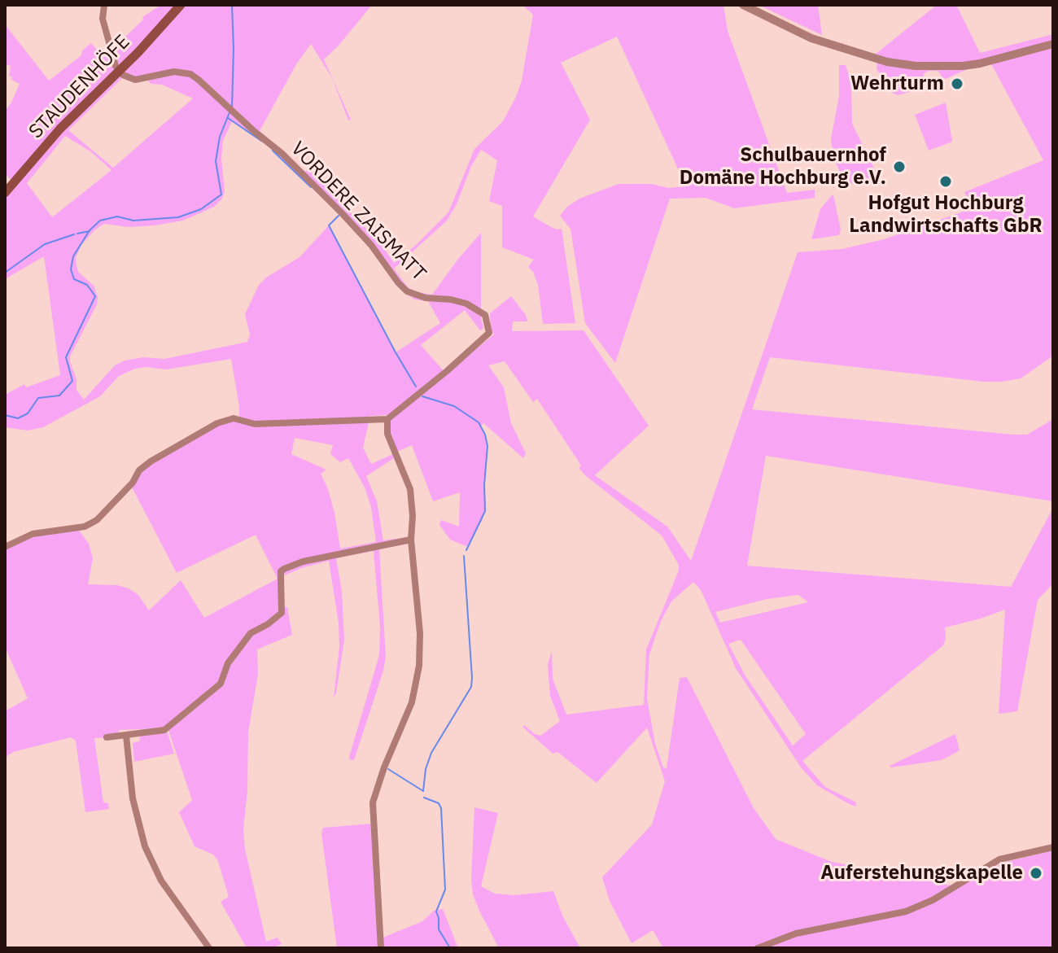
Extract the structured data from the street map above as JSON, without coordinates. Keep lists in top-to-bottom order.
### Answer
{
  "streets": {
    "main road": ["STAUDENHÖFE"],
    "street": ["VORDERE ZAISMATT"]
  },
  "crossings": [
    ["STAUDENHÖFE", "VORDERE ZAISMATT"]
  ],
  "places": [
    "Wehrturm",
    "Schulbauernhof Domäne Hochburg e.V.",
    "Hofgut Hochburg Landwirtschafts GbR",
    "Auferstehungskapelle"
  ]
}
